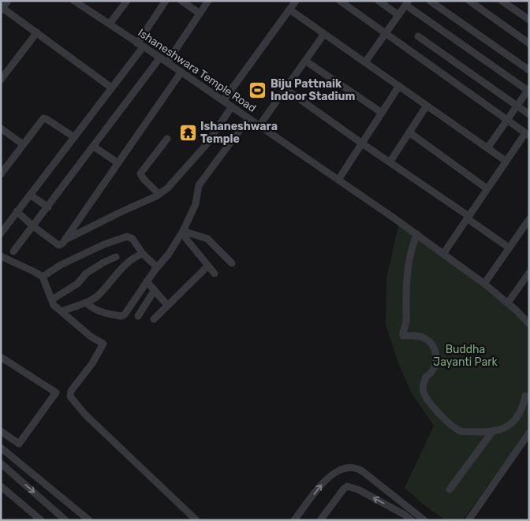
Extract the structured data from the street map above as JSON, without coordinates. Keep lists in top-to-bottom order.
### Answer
{
  "streets": {
    "street": ["Ishaneshwara Temple Road"]
  },
  "parks": ["Buddha Jayanti Park"],
  "places": {
    "sports": ["Biju Pattnaik Indoor Stadium"],
    "temple": ["Ishaneshwara Temple"]
  }
}
